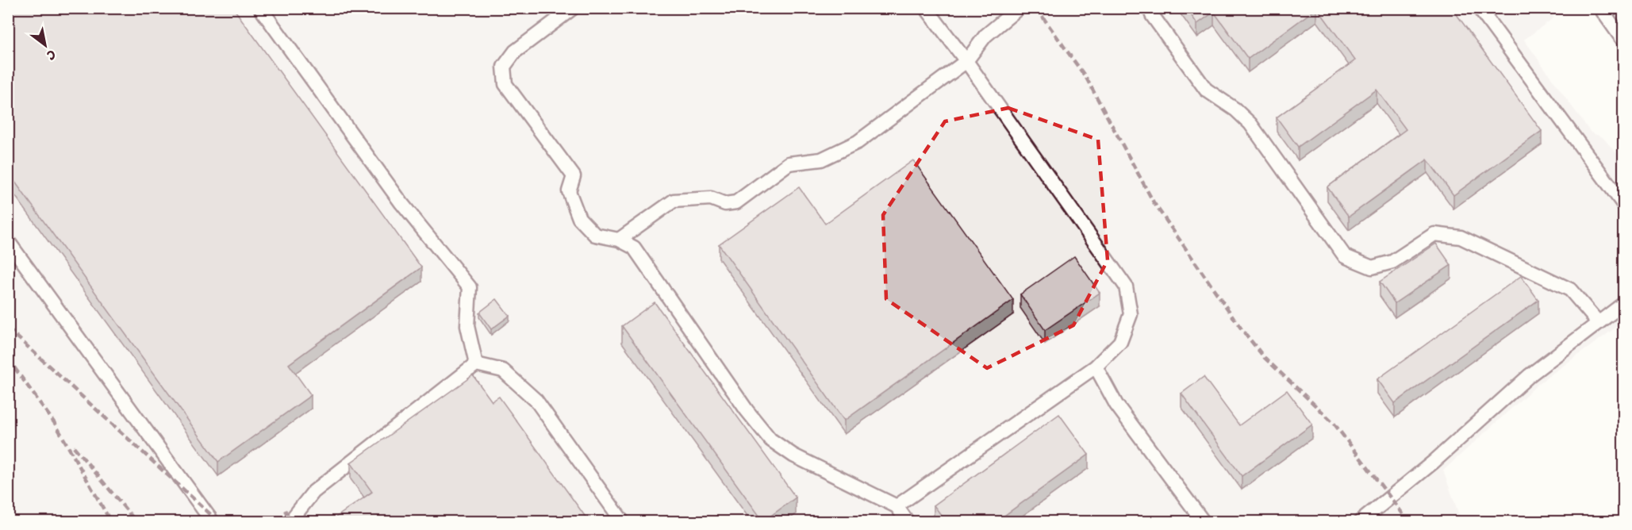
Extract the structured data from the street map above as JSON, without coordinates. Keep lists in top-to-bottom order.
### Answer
{
  "north": "bottom right"
}
